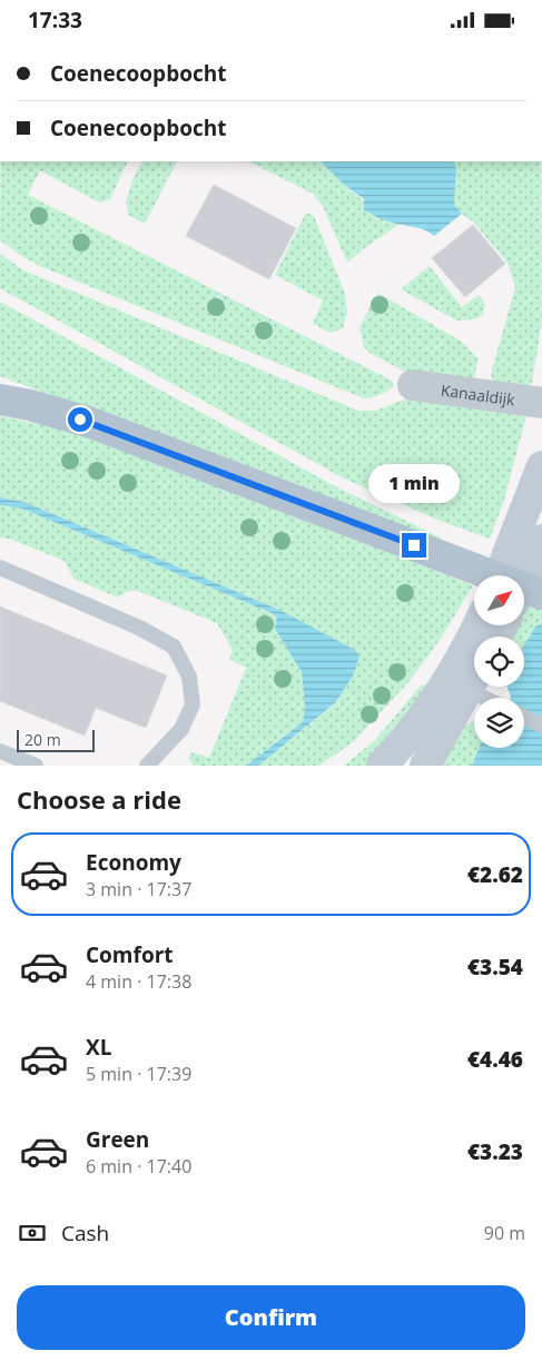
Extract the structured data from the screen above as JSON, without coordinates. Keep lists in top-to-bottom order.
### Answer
{
  "streets": {
    "street": ["Kanaaldijk"]
  },
  "scale_bar": "20 m",
  "north": "top right",
  "page": {
    "status": "17:33",
    "banner": ["Coenecoopbocht", "Coenecoopbocht"],
    "bubble": "1 min",
    "scale": "20 m",
    "heading": "Choose a ride",
    "list": [
      {
        "name": "Economy",
        "note": "3 min · 17:37",
        "value": "€2.62"
      },
      {
        "name": "Comfort",
        "note": "4 min · 17:38",
        "value": "€3.54"
      },
      {
        "name": "XL",
        "note": "5 min · 17:39",
        "value": "€4.46"
      },
      {
        "name": "Green",
        "note": "6 min · 17:40",
        "value": "€3.23"
      }
    ],
    "pay": ["Cash", "90 m"],
    "buttons": "Confirm"
  }
}
